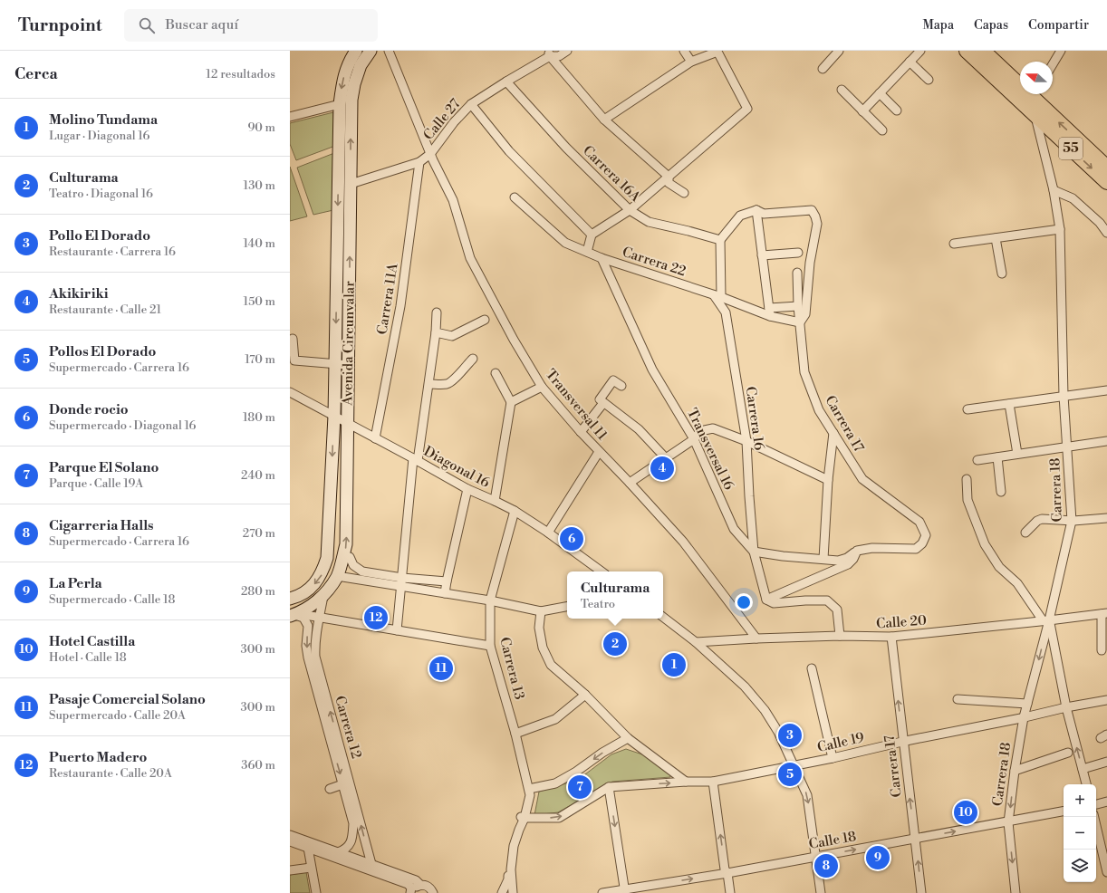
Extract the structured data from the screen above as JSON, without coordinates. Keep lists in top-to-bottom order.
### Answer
{
  "streets": {
    "highway": ["55"],
    "main road": ["Avenida Circunvalar"],
    "street": [
      "Calle 27",
      "Carrera 16A",
      "Carrera 22",
      "Carrera 11A",
      "Transversal 11",
      "Carrera 16",
      "Carrera 17",
      "Transversal 16",
      "Diagonal 16",
      "Carrera 18",
      "Calle 20",
      "Carrera 13",
      "Carrera 12",
      "Calle 19",
      "Calle 18"
    ]
  },
  "crossings": [
    ["Calle 27", "Carrera 16A"],
    ["Calle 27", "Carrera 11A"],
    ["Calle 27", "Avenida Circunvalar"],
    ["Calle 27", "Transversal 11"],
    ["55", "Carrera 18"],
    ["Carrera 22", "Carrera 16"],
    ["Carrera 22", "Carrera 17"],
    ["Carrera 22", "Transversal 16"],
    ["Carrera 11A", "Diagonal 16"],
    ["Avenida Circunvalar", "Diagonal 16"],
    ["Avenida Circunvalar", "Carrera 12"],
    ["Transversal 11", "Calle 20"],
    ["Carrera 16", "Transversal 16"],
    ["Carrera 17", "Calle 20"],
    ["Carrera 17", "Calle 19"],
    ["Carrera 17", "Calle 18"],
    ["Diagonal 16", "Carrera 13"],
    ["Carrera 18", "Calle 20"],
    ["Carrera 18", "Calle 19"],
    ["Carrera 18", "Calle 18"]
  ],
  "one_way": ["Carrera 17", "Calle 18"],
  "north": "left",
  "page": {
    "header": "Turnpoint",
    "search": "Buscar aquí",
    "nav": ["Mapa", "Capas", "Compartir"],
    "heading": ["Cerca", "12 resultados"],
    "list": [
      {
        "mark": "1",
        "name": "Molino Tundama",
        "note": "Lugar · Diagonal 16",
        "value": "90 m"
      },
      {
        "mark": "2",
        "name": "Culturama",
        "note": "Teatro · Diagonal 16",
        "value": "130 m"
      },
      {
        "mark": "3",
        "name": "Pollo El Dorado",
        "note": "Restaurante · Carrera 16",
        "value": "140 m"
      },
      {
        "mark": "4",
        "name": "Akikiriki",
        "note": "Restaurante · Calle 21",
        "value": "150 m"
      },
      {
        "mark": "5",
        "name": "Pollos El Dorado",
        "note": "Supermercado · Carrera 16",
        "value": "170 m"
      },
      {
        "mark": "6",
        "name": "Donde rocio",
        "note": "Supermercado · Diagonal 16",
        "value": "180 m"
      },
      {
        "mark": "7",
        "name": "Parque El Solano",
        "note": "Parque · Calle 19A",
        "value": "240 m"
      },
      {
        "mark": "8",
        "name": "Cigarreria Halls",
        "note": "Supermercado · Carrera 16",
        "value": "270 m"
      },
      {
        "mark": "9",
        "name": "La Perla",
        "note": "Supermercado · Calle 18",
        "value": "280 m"
      },
      {
        "mark": "10",
        "name": "Hotel Castilla",
        "note": "Hotel · Calle 18",
        "value": "300 m"
      },
      {
        "mark": "11",
        "name": "Pasaje Comercial Solano",
        "note": "Supermercado · Calle 20A",
        "value": "300 m"
      },
      {
        "mark": "12",
        "name": "Puerto Madero",
        "note": "Restaurante · Calle 20A",
        "value": "360 m"
      }
    ],
    "pins": [
      "4",
      "6",
      "12",
      "2",
      "1",
      "11",
      "3",
      "5",
      "7",
      "10",
      "9",
      "8"
    ],
    "popup": ["Culturama", "Teatro"],
    "map_buttons": ["+", "−"]
  }
}
